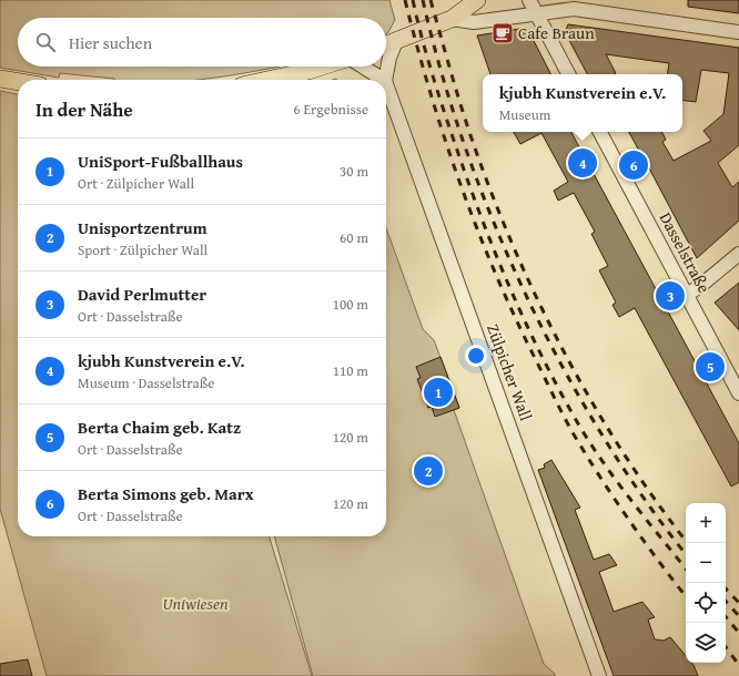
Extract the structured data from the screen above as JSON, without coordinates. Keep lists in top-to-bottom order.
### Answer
{
  "streets": {
    "street": ["Dasselstraße", "Zülpicher Wall"]
  },
  "parks": ["Uniwiesen"],
  "places": {
    "cafe": ["Cafe Braun"]
  },
  "page": {
    "search": "Hier suchen",
    "popup": ["kjubh Kunstverein e.V.", "Museum"],
    "heading": ["In der Nähe", "6 Ergebnisse"],
    "list": [
      {
        "mark": "1",
        "name": "UniSport-Fußballhaus",
        "note": "Ort · Zülpicher Wall",
        "value": "30 m"
      },
      {
        "mark": "2",
        "name": "Unisportzentrum",
        "note": "Sport · Zülpicher Wall",
        "value": "60 m"
      },
      {
        "mark": "3",
        "name": "David Perlmutter",
        "note": "Ort · Dasselstraße",
        "value": "100 m"
      },
      {
        "mark": "4",
        "name": "kjubh Kunstverein e.V.",
        "note": "Museum · Dasselstraße",
        "value": "110 m"
      },
      {
        "mark": "5",
        "name": "Berta Chaim geb. Katz",
        "note": "Ort · Dasselstraße",
        "value": "120 m"
      },
      {
        "mark": "6",
        "name": "Berta Simons geb. Marx",
        "note": "Ort · Dasselstraße",
        "value": "120 m"
      }
    ],
    "pins": [
      "4",
      "6",
      "3",
      "5",
      "1",
      "2"
    ],
    "map_buttons": ["+", "−"]
  }
}
